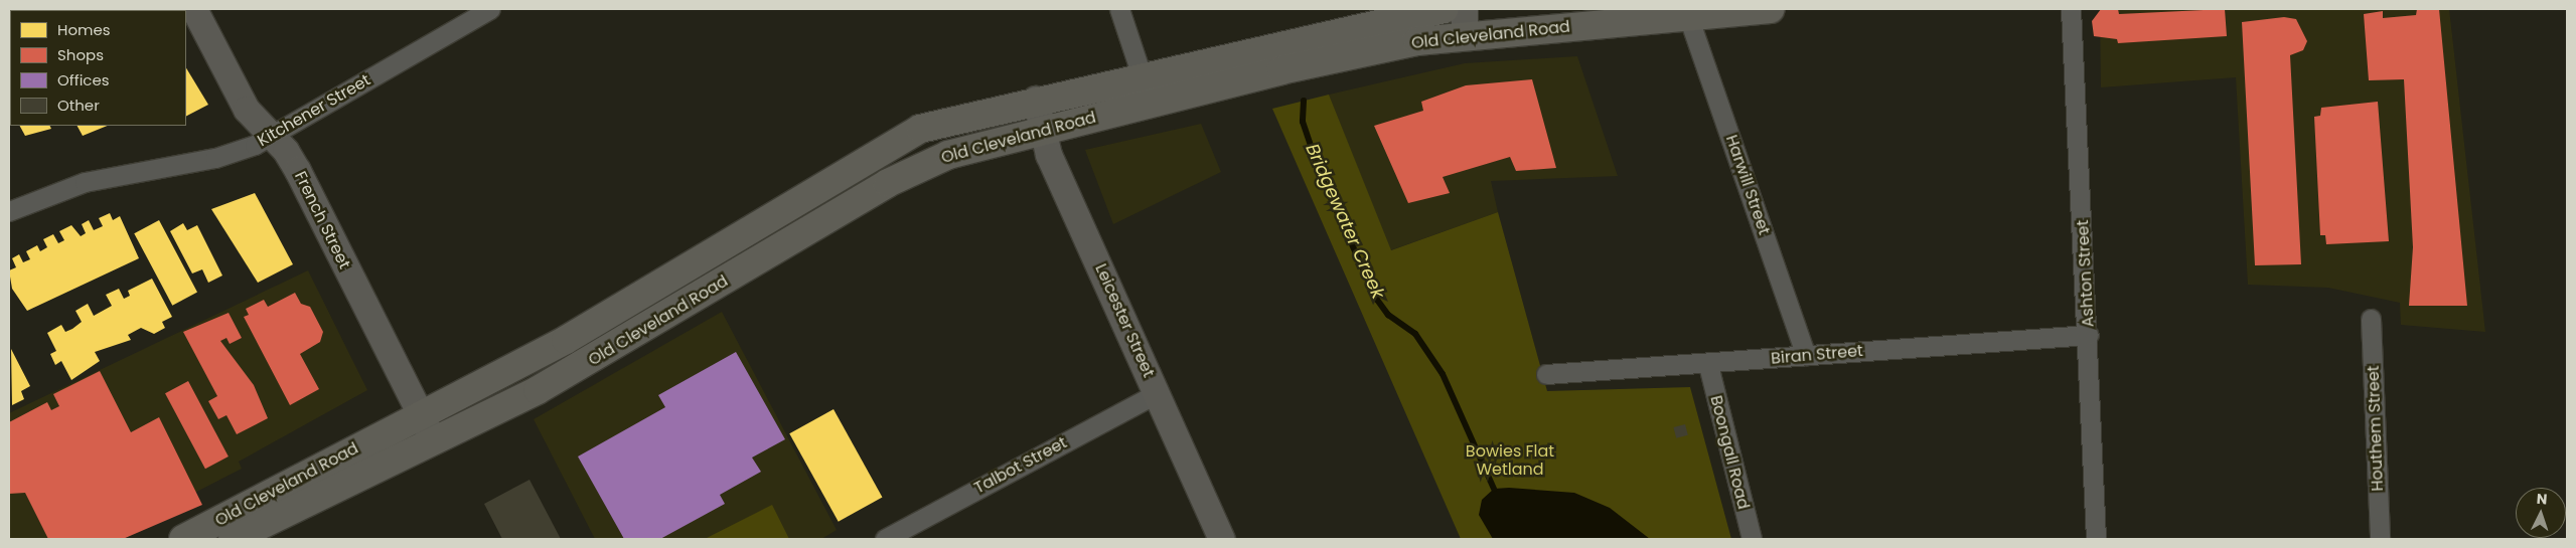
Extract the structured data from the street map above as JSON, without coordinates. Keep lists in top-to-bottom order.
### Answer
{
  "streets": {
    "highway": ["Old Cleveland Road"],
    "street": [
      "Kitchener Street",
      "Harwill Street",
      "French Street",
      "Ashton Street",
      "Leicester Street",
      "Biran Street",
      "Houthem Street",
      "Boongall Road",
      "Talbot Street"
    ]
  },
  "crossings": [
    ["Old Cleveland Road", "Harwill Street"],
    ["Old Cleveland Road", "French Street"],
    ["Old Cleveland Road", "Leicester Street"],
    ["Kitchener Street", "French Street"],
    ["Harwill Street", "Biran Street"],
    ["Ashton Street", "Biran Street"],
    ["Leicester Street", "Talbot Street"],
    ["Biran Street", "Boongall Road"]
  ],
  "water": ["Bridgewater Creek"],
  "parks": ["Bowies Flat Wetland"],
  "legend": [
    "Homes",
    "Shops",
    "Offices",
    "Other"
  ],
  "north": "top"
}
